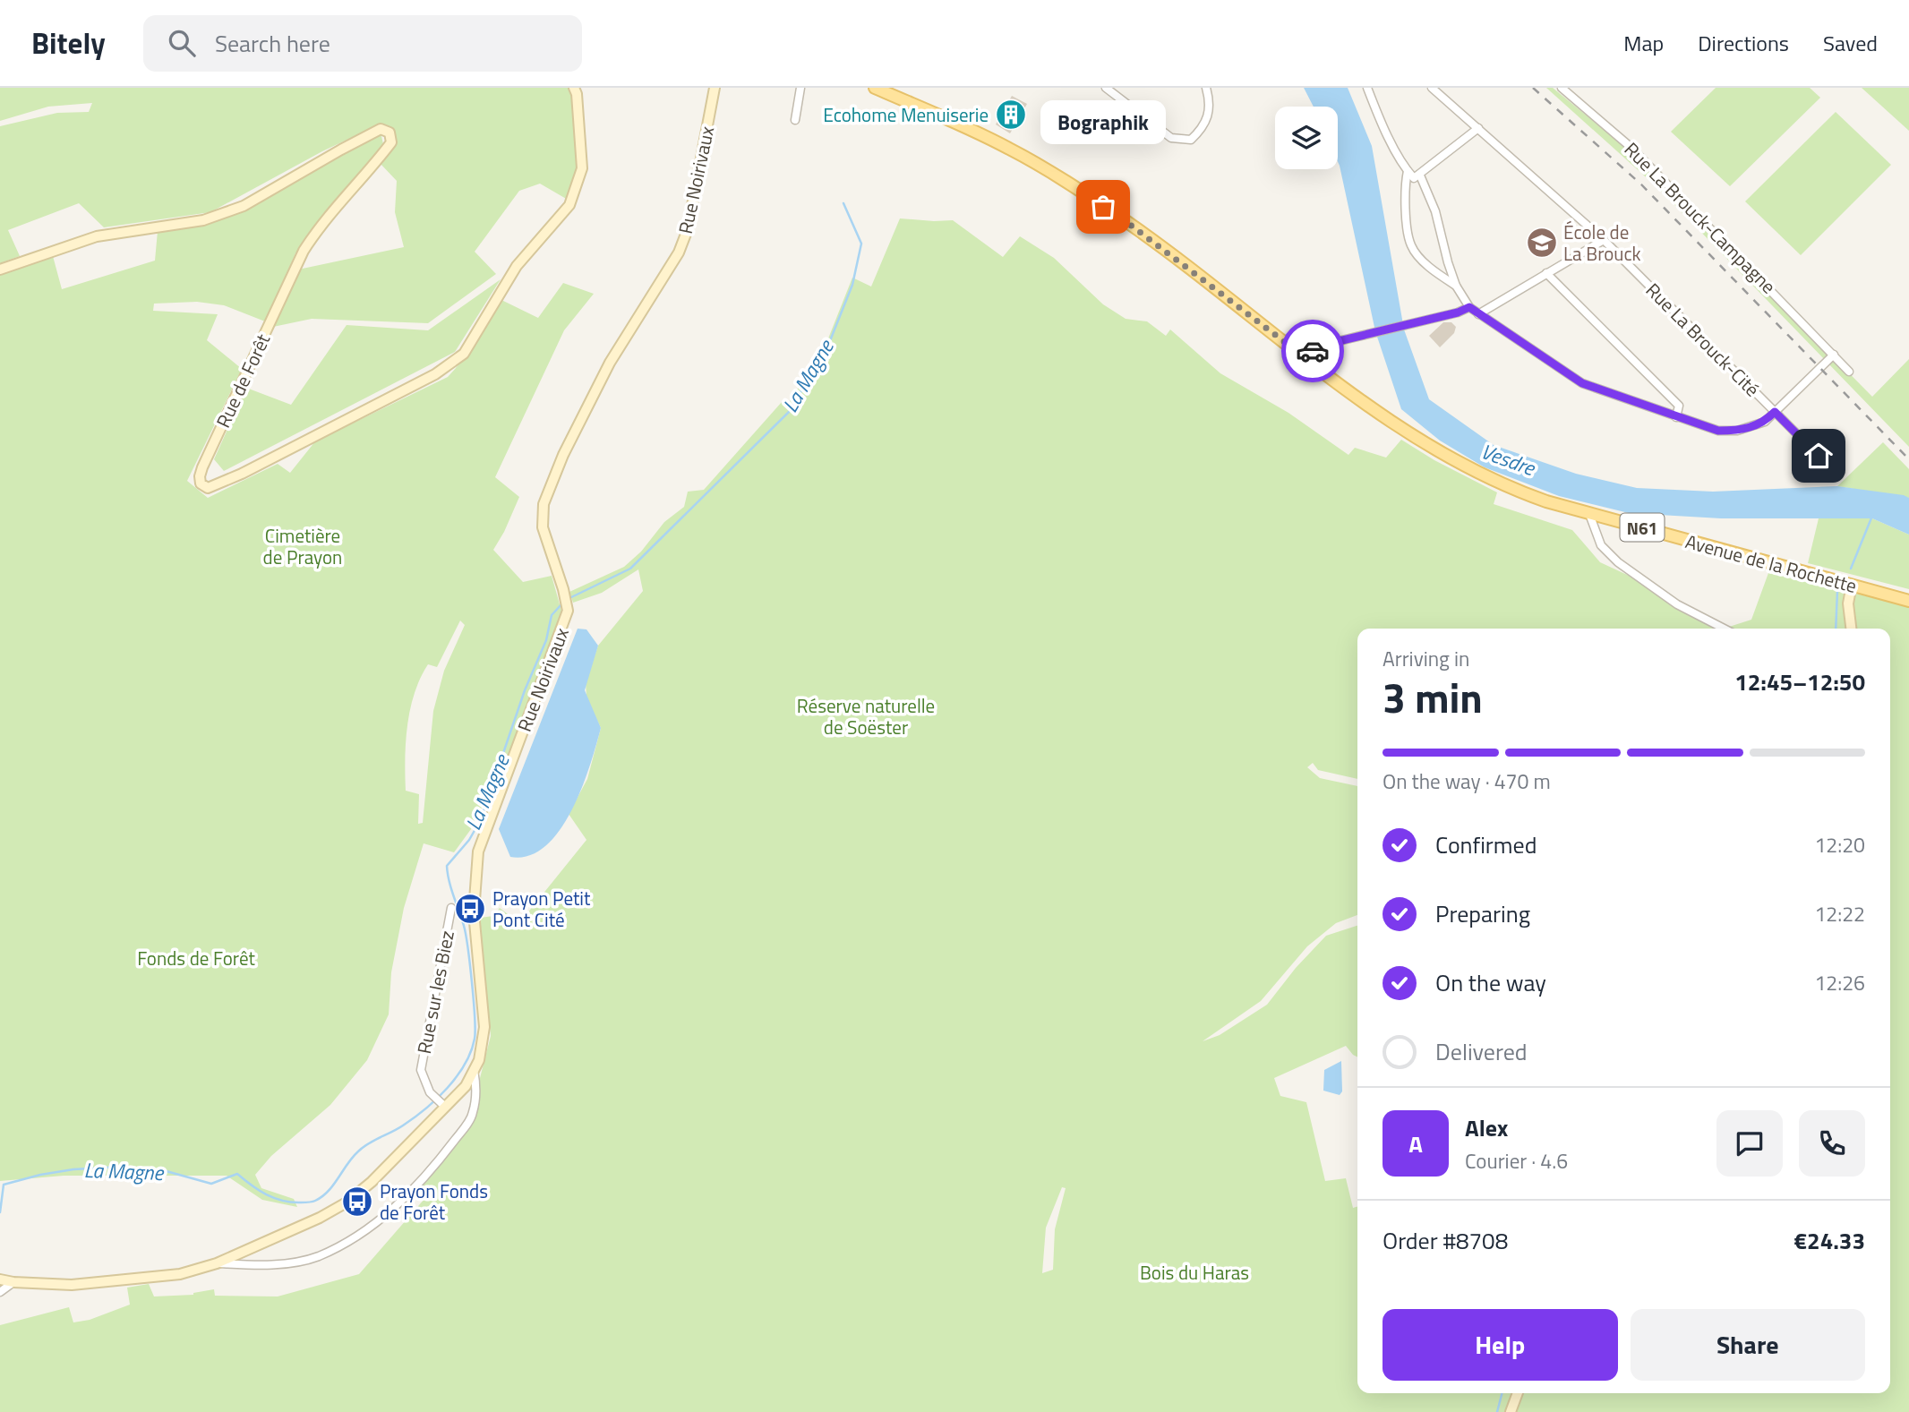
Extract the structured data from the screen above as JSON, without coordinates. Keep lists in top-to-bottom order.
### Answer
{
  "streets": {
    "main road": [
      "Rue Noirivaux",
      "Rue de Forêt",
      "N61",
      "Avenue de la Rochette"
    ],
    "street": ["Rue La Brouck-Campagne", "Rue La Brouck-Cité", "Rue sur les Biez"]
  },
  "crossings": [
    ["Rue Noirivaux", "Rue sur les Biez"],
    ["Rue La Brouck-Campagne", "Rue La Brouck-Cité"],
    ["N61", "Avenue de la Rochette"]
  ],
  "water": ["La Magne", "Vesdre"],
  "parks": [
    "Cimetière de Prayon",
    "Réserve naturelle de Soëster",
    "Fonds de Forêt",
    "Bois du Haras"
  ],
  "places": {
    "building": ["Ecohome Menuiserie"],
    "other": ["Bographik"],
    "school or university": ["École de La Brouck"],
    "bus stop": ["Prayon Petit Pont Cité", "Prayon Fonds de Forêt"]
  },
  "page": {
    "header": "Bitely",
    "search": "Search here",
    "nav": ["Map", "Directions", "Saved"],
    "bubble": "Bographik",
    "heading": ["3 min", "Arriving in", "12:45–12:50"],
    "panel": [
      "Alex",
      "Courier · 4.6",
      "Order #8708",
      "€24.33"
    ],
    "bar": "On the way · 470 m",
    "list": [
      ["Confirmed", "12:20"],
      ["Preparing", "12:22"],
      ["On the way", "12:26"],
      "Delivered"
    ],
    "round": "A",
    "buttons": ["Help", "Share"]
  }
}
